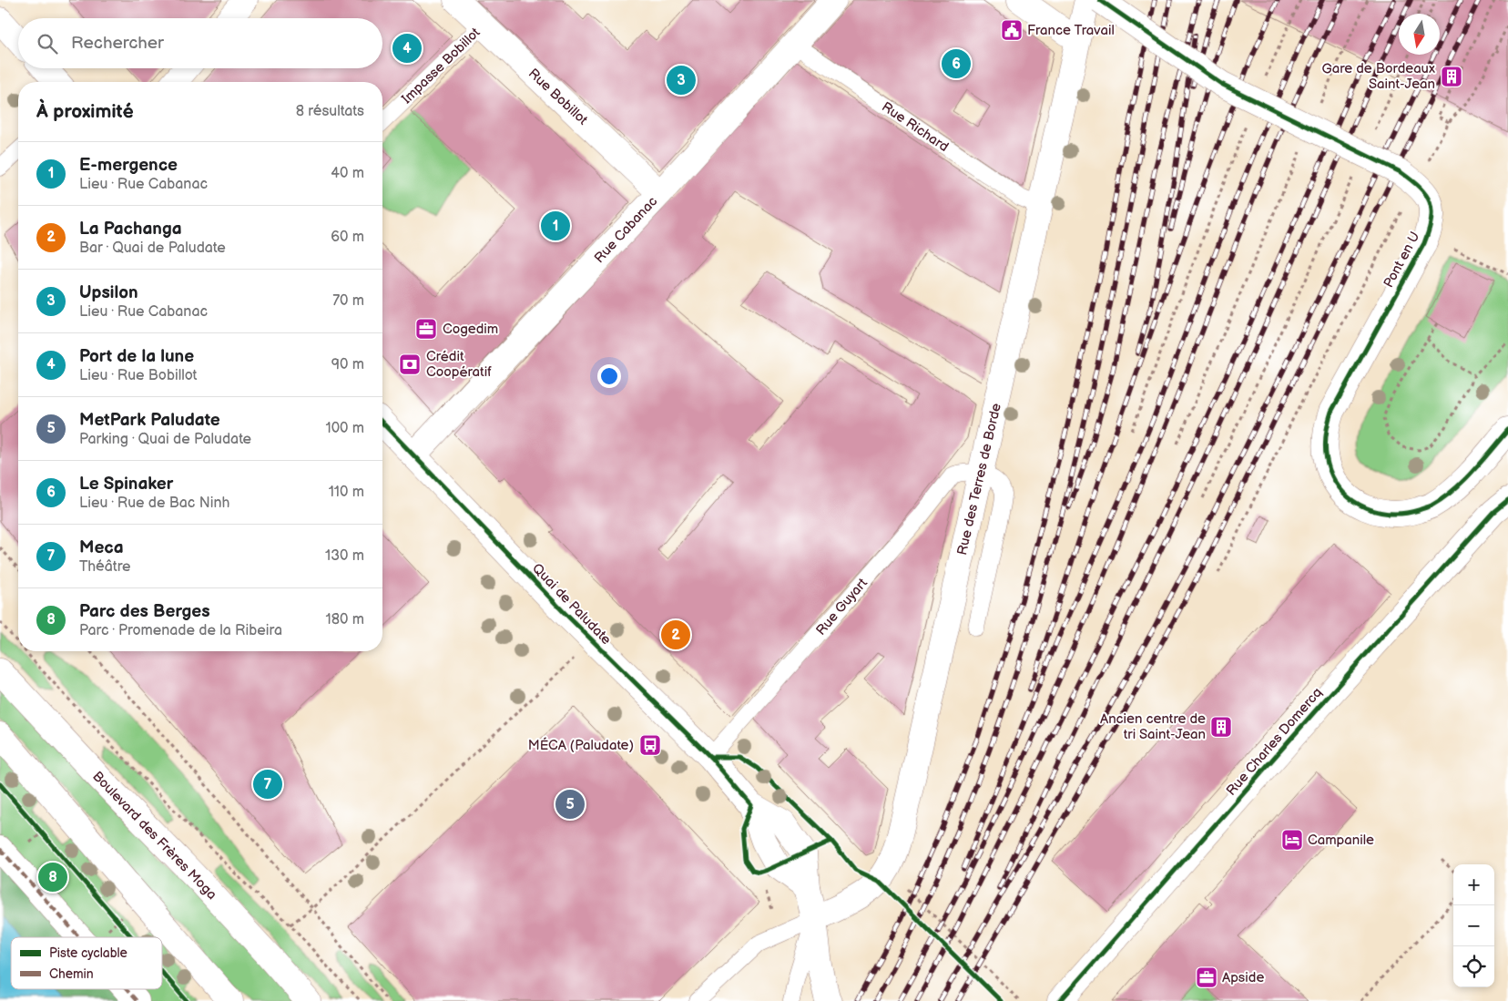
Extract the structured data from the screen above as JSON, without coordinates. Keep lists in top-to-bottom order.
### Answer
{
  "streets": {
    "street": [
      "Rue Bobillot",
      "Rue Cabanac",
      "Pont en U",
      "Rue des Terres de Borde",
      "Quai de Paludate",
      "Rue Charles Domercq",
      "Boulevard des Frères Moga"
    ],
    "lane": ["Impasse Bobillot", "Rue Richard", "Rue Guyart"]
  },
  "crossings": [
    ["Impasse Bobillot", "Rue Bobillot"],
    ["Rue Bobillot", "Rue Cabanac"],
    ["Rue Richard", "Rue Cabanac"],
    ["Rue Richard", "Rue des Terres de Borde"],
    ["Rue Cabanac", "Quai de Paludate"],
    ["Rue des Terres de Borde", "Quai de Paludate"],
    ["Rue des Terres de Borde", "Rue Guyart"],
    ["Quai de Paludate", "Rue Guyart"]
  ],
  "places": {
    "public building": ["France Travail"],
    "building": ["Gare de Bordeaux Saint-Jean", "Ancien centre de tri Saint-Jean"],
    "office": ["Cogedim", "Apside"],
    "bank": ["Crédit Coopératif"],
    "bus stop": ["MÉCA (Paludate)"],
    "hotel": ["Campanile"]
  },
  "legend": ["Piste cyclable", "Chemin"],
  "north": "bottom",
  "page": {
    "search": "Rechercher",
    "pins": [
      "4",
      "6",
      "3",
      "1",
      "2",
      "7",
      "5",
      "8"
    ],
    "heading": ["À proximité", "8 résultats"],
    "list": [
      {
        "mark": "1",
        "name": "E-mergence",
        "note": "Lieu · Rue Cabanac",
        "value": "40 m"
      },
      {
        "mark": "2",
        "name": "La Pachanga",
        "note": "Bar · Quai de Paludate",
        "value": "60 m"
      },
      {
        "mark": "3",
        "name": "Upsilon",
        "note": "Lieu · Rue Cabanac",
        "value": "70 m"
      },
      {
        "mark": "4",
        "name": "Port de la lune",
        "note": "Lieu · Rue Bobillot",
        "value": "90 m"
      },
      {
        "mark": "5",
        "name": "MetPark Paludate",
        "note": "Parking · Quai de Paludate",
        "value": "100 m"
      },
      {
        "mark": "6",
        "name": "Le Spinaker",
        "note": "Lieu · Rue de Bac Ninh",
        "value": "110 m"
      },
      {
        "mark": "7",
        "name": "Meca",
        "note": "Théâtre",
        "value": "130 m"
      },
      {
        "mark": "8",
        "name": "Parc des Berges",
        "note": "Parc · Promenade de la Ribeira",
        "value": "180 m"
      }
    ],
    "map_buttons": ["+", "−"]
  }
}
